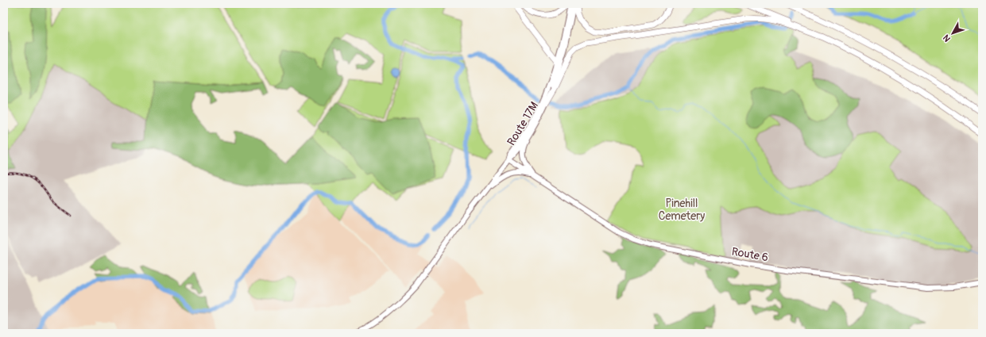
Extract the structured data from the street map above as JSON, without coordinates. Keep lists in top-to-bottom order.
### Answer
{
  "streets": {
    "main road": ["Route 17M", "Route 6"]
  },
  "crossings": [
    ["Route 17M", "Route 6"]
  ],
  "parks": ["Pinehill Cemetery"],
  "north": "bottom left"
}
